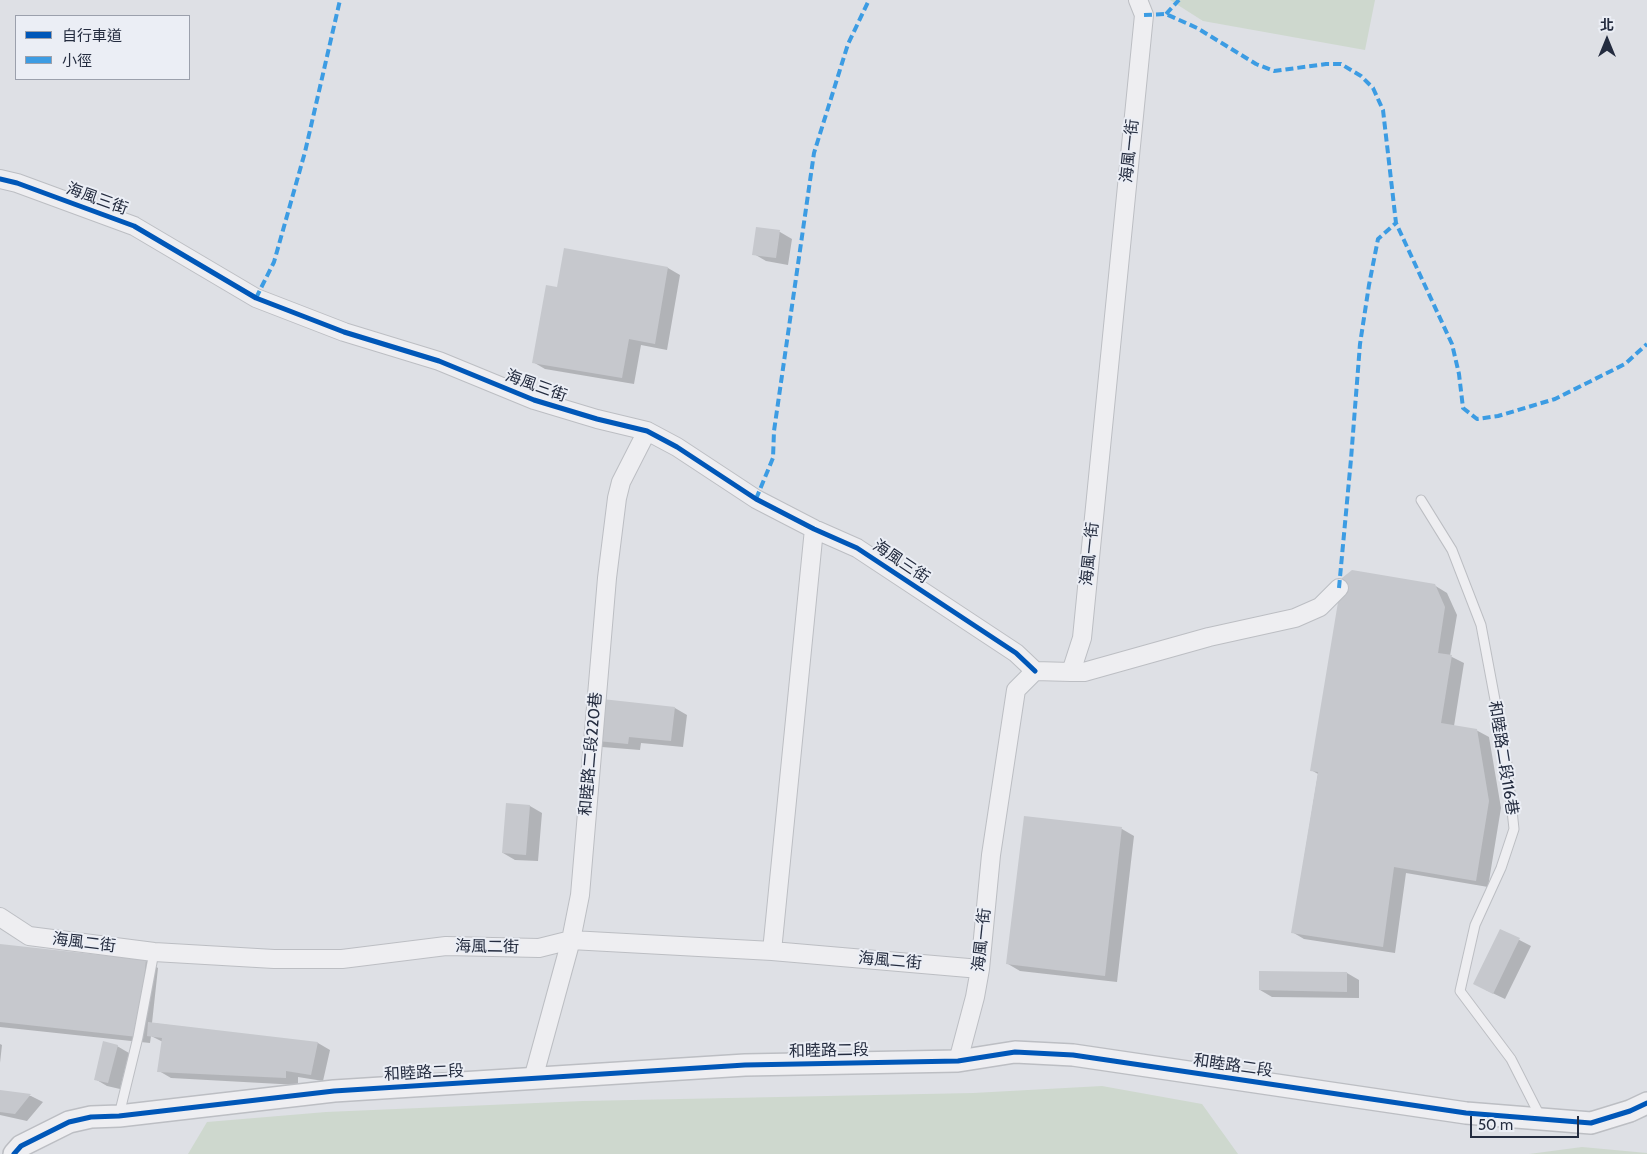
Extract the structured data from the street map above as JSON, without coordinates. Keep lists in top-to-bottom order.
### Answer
{
  "streets": {
    "street": [
      "海風一街",
      "海風三街",
      "和睦路二段220巷",
      "海風二街",
      "和睦路二段"
    ],
    "lane": ["和睦路二段116巷"]
  },
  "crossings": [
    ["海風一街", "海風三街"],
    ["海風一街", "海風二街"],
    ["海風一街", "和睦路二段"],
    ["海風三街", "和睦路二段220巷"],
    ["和睦路二段220巷", "海風二街"],
    ["和睦路二段220巷", "和睦路二段"],
    ["和睦路二段116巷", "和睦路二段"]
  ],
  "legend": ["自行車道", "小徑"],
  "scale_bar": "50 m",
  "north": "top"
}
